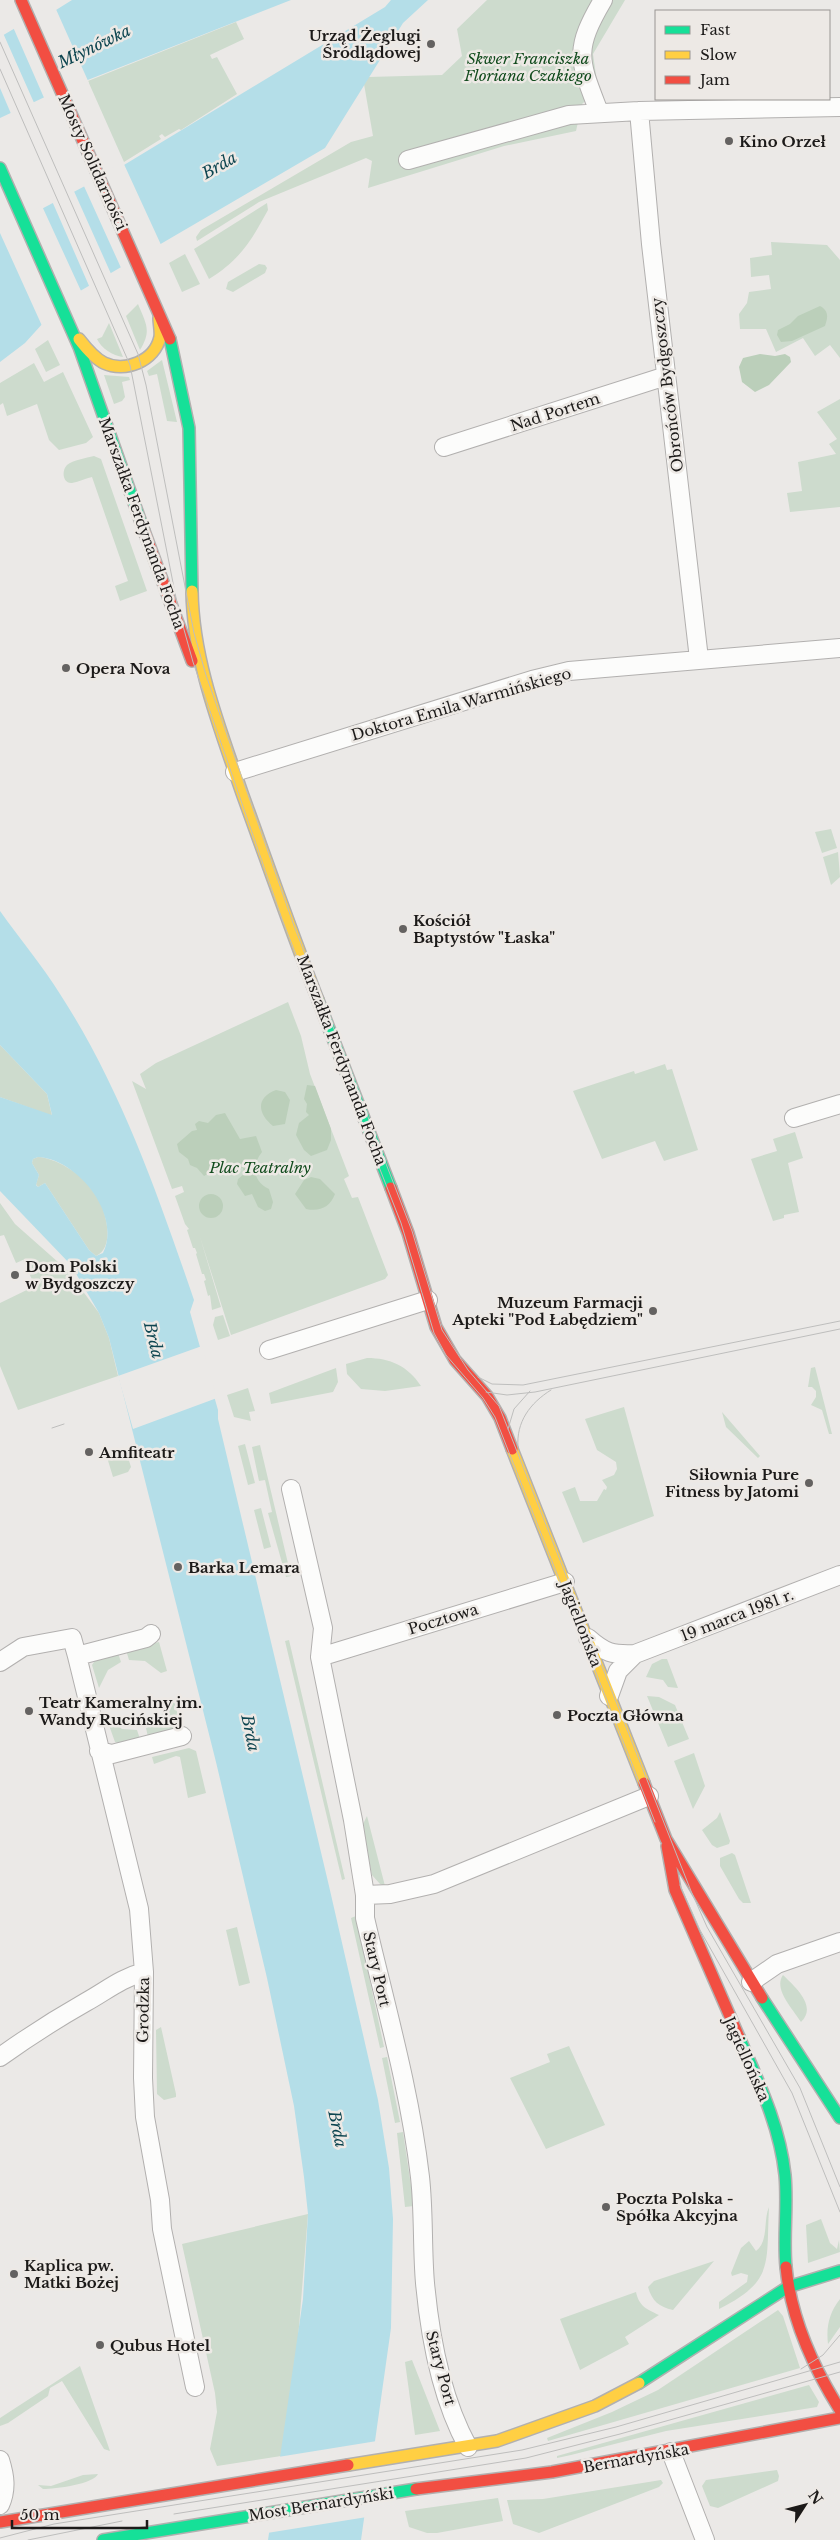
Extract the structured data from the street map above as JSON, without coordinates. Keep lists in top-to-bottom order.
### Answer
{
  "streets": {
    "street": [
      "Mosty Solidarności",
      "Obrońców Bydgoszczy",
      "Nad Portem",
      "Marszałka Ferdynanda Focha",
      "Doktora Emila Warmińskiego",
      "19 marca 1981 r.",
      "Pocztowa",
      "Jagiellońska",
      "Stary Port",
      "Grodzka",
      "Bernardyńska",
      "Most Bernardyński"
    ]
  },
  "crossings": [
    ["Mosty Solidarności", "Marszałka Ferdynanda Focha"],
    ["Obrońców Bydgoszczy", "Nad Portem"],
    ["Obrońców Bydgoszczy", "Doktora Emila Warmińskiego"],
    ["Marszałka Ferdynanda Focha", "Doktora Emila Warmińskiego"],
    ["Marszałka Ferdynanda Focha", "Jagiellońska"],
    ["19 marca 1981 r.", "Jagiellońska"],
    ["Pocztowa", "Jagiellońska"],
    ["Pocztowa", "Stary Port"],
    ["Bernardyńska", "Most Bernardyński"]
  ],
  "water": ["Młynówka", "Brda"],
  "parks": ["Skwer Franciszka Floriana Czakiego", "Plac Teatralny"],
  "places": [
    "Urząd Żeglugi Śródlądowej",
    "Kino Orzeł",
    "Opera Nova",
    "Kościół Baptystów \"Łaska\"",
    "Dom Polski w Bydgoszczy",
    "Muzeum Farmacji Apteki \"Pod Łabędziem\"",
    "Amfiteatr",
    "Siłownia Pure Fitness by Jatomi",
    "Barka Lemara",
    "Teatr Kameralny im. Wandy Rucińskiej",
    "Poczta Główna",
    "Poczta Polska - Spółka Akcyjna",
    "Kaplica pw. Matki Bożej",
    "Qubus Hotel"
  ],
  "legend": ["Fast", "Slow", "Jam"],
  "scale_bar": "50 m",
  "north": "top right"
}
